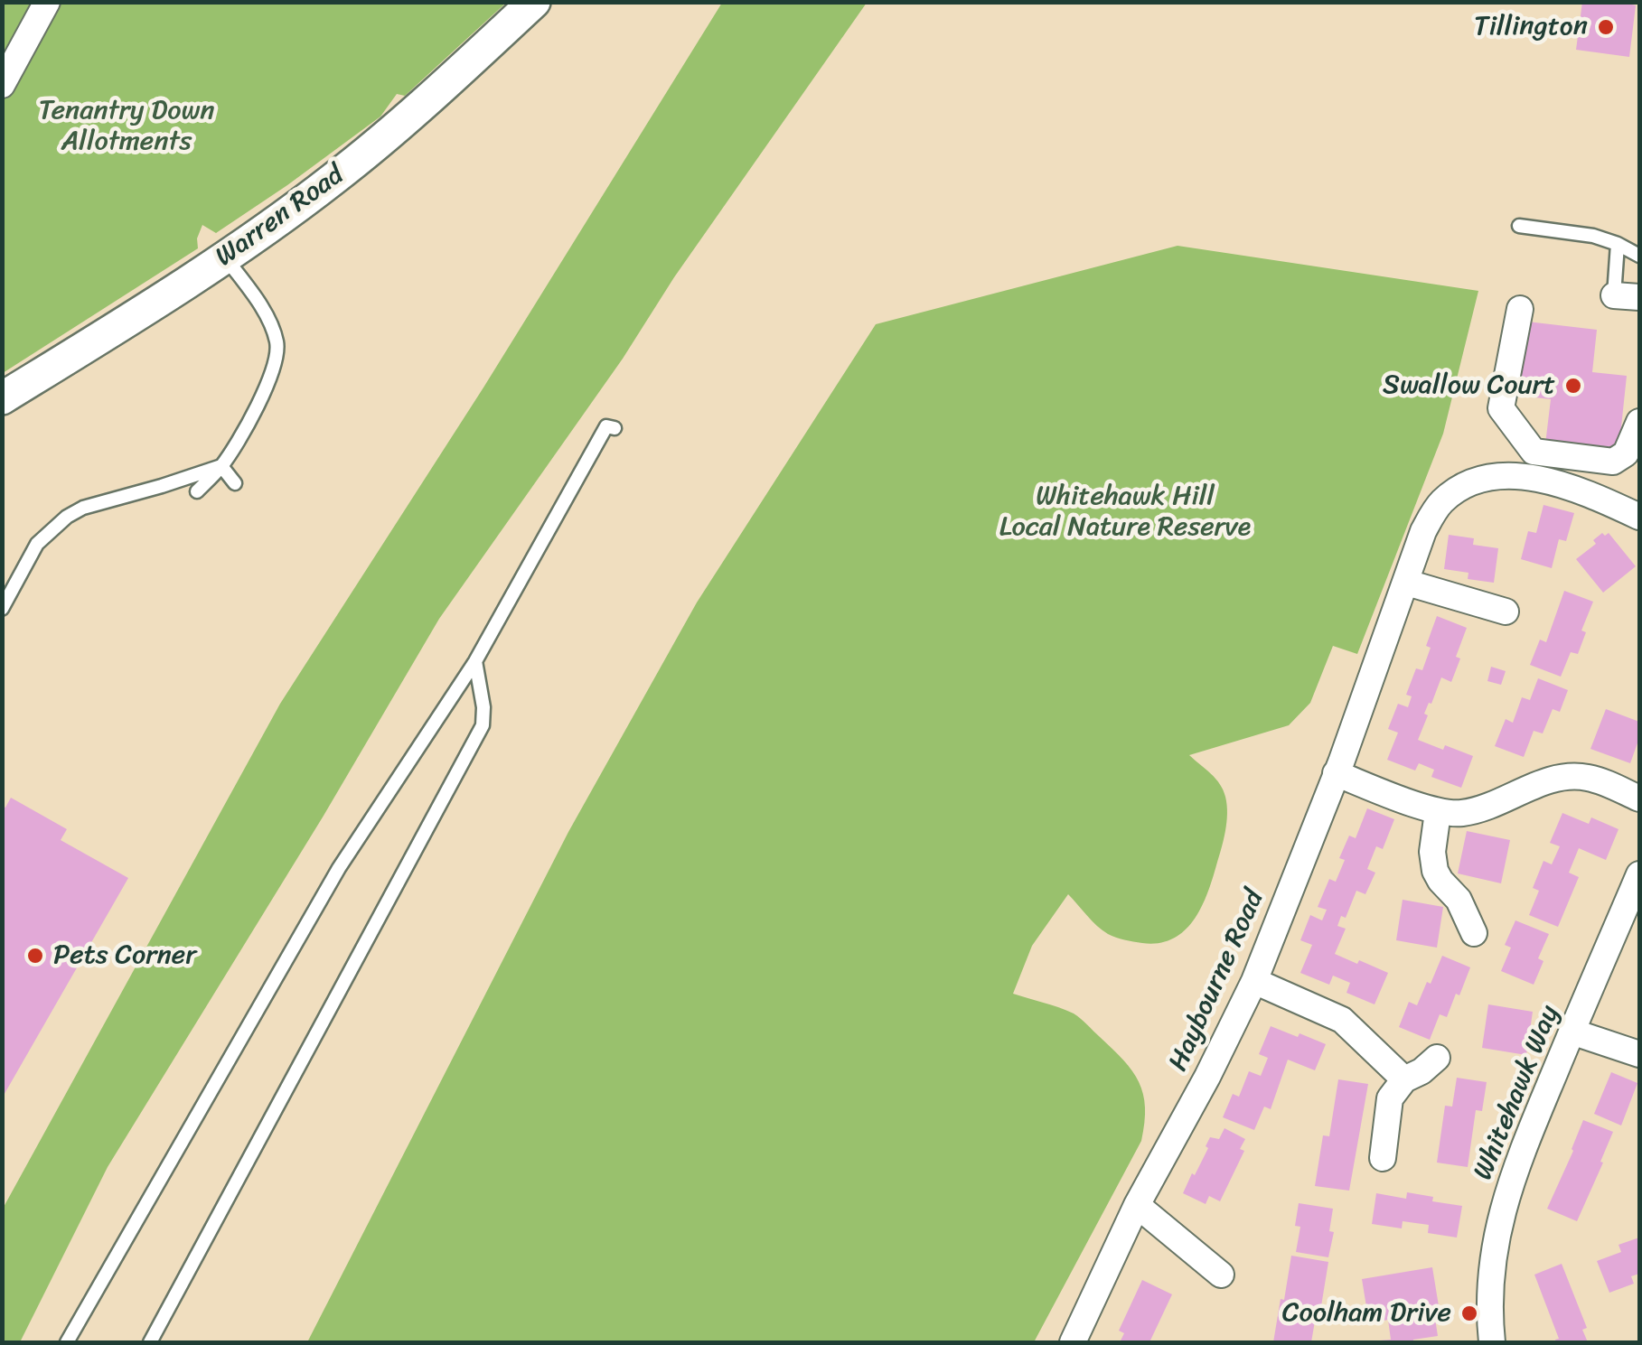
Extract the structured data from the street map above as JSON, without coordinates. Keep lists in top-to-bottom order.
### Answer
{
  "streets": {
    "street": ["Warren Road", "Haybourne Road", "Whitehawk Way"]
  },
  "parks": ["Tenantry Down Allotments", "Whitehawk Hill Local Nature Reserve"],
  "places": [
    "Tillington",
    "Swallow Court",
    "Pets Corner",
    "Coolham Drive"
  ]
}
